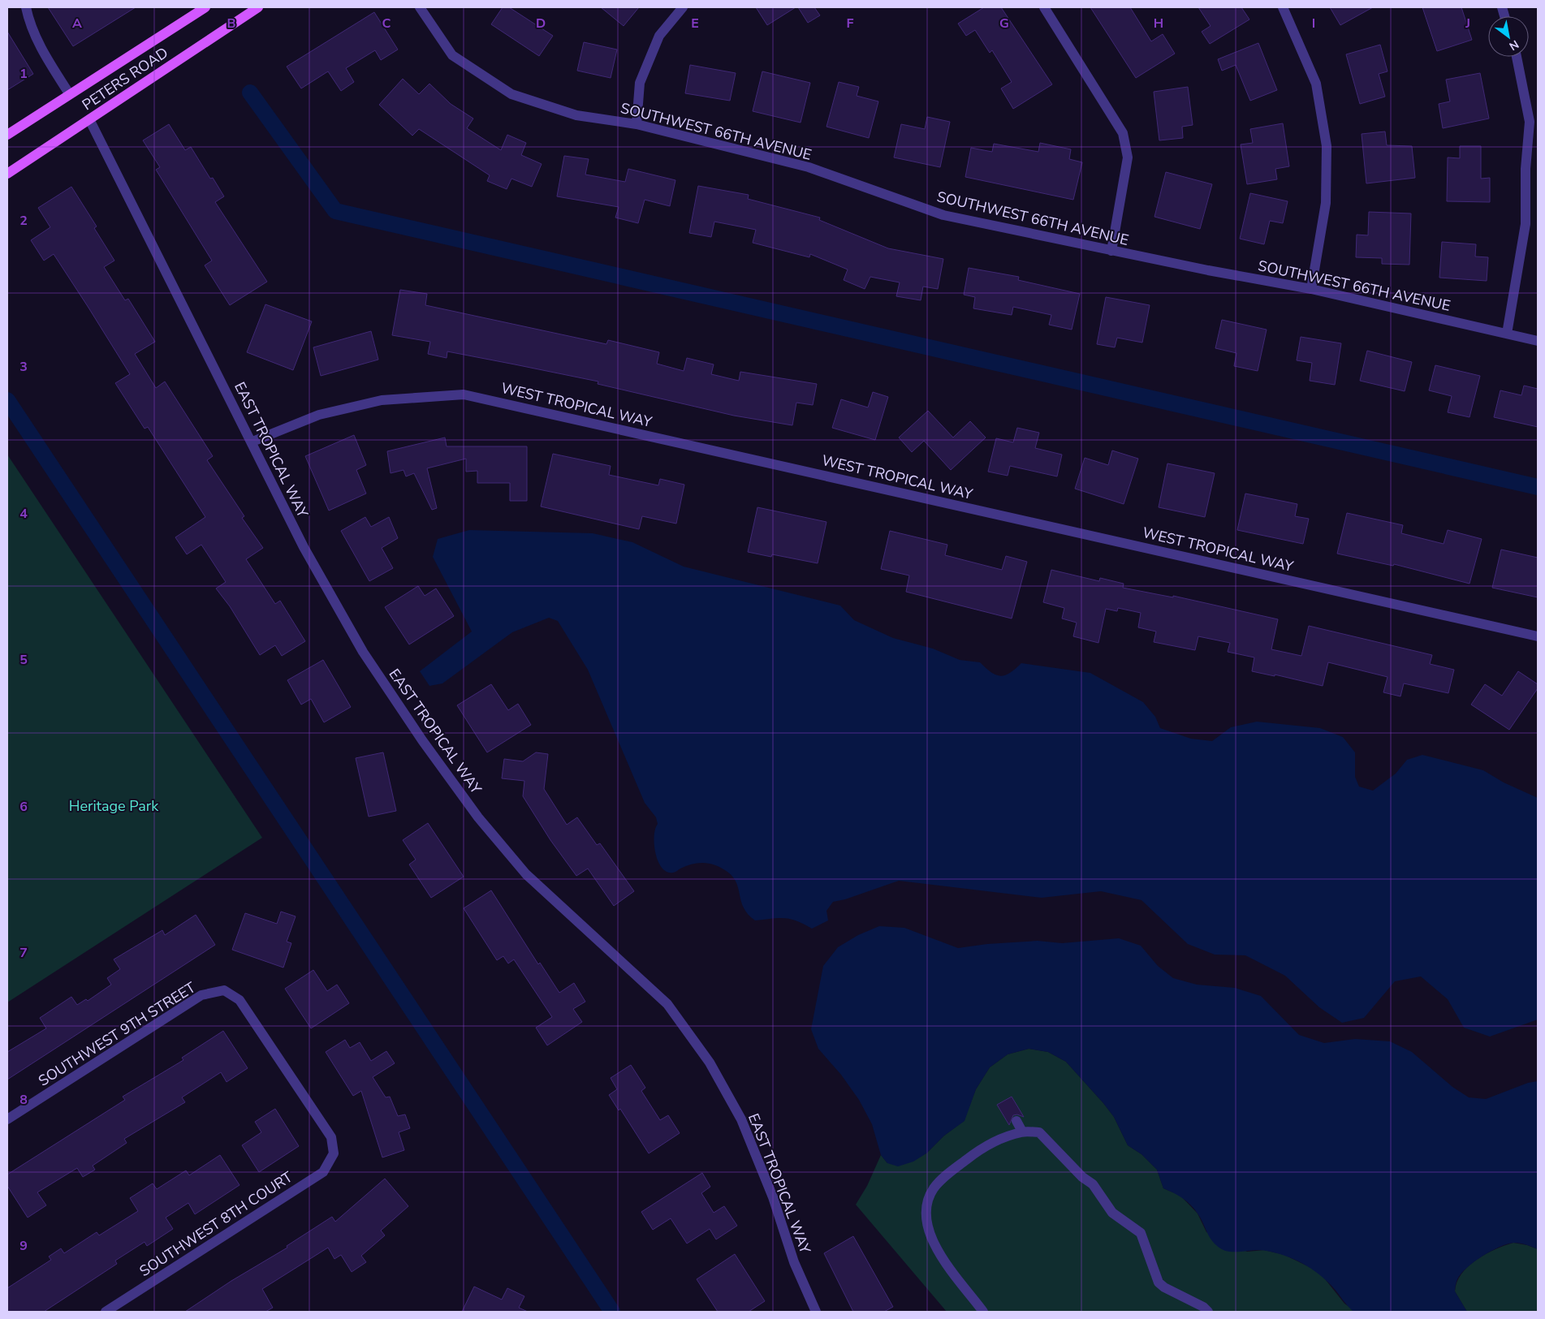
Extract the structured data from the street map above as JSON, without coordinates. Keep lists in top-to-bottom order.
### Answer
{
  "streets": {
    "main road": ["PETERS ROAD"],
    "street": [
      "SOUTHWEST 66TH AVENUE",
      "WEST TROPICAL WAY",
      "EAST TROPICAL WAY",
      "SOUTHWEST 9TH STREET",
      "SOUTHWEST 8TH COURT"
    ]
  },
  "crossings": [
    ["PETERS ROAD", "EAST TROPICAL WAY"],
    ["WEST TROPICAL WAY", "EAST TROPICAL WAY"],
    ["SOUTHWEST 9TH STREET", "SOUTHWEST 8TH COURT"]
  ],
  "parks": ["Heritage Park"],
  "north": "bottom right",
  "grid": {
    "columns": [
      "A",
      "B",
      "C",
      "D",
      "E",
      "F",
      "G",
      "H",
      "I",
      "J"
    ],
    "rows": [
      "1",
      "2",
      "3",
      "4",
      "5",
      "6",
      "7",
      "8",
      "9"
    ]
  }
}
